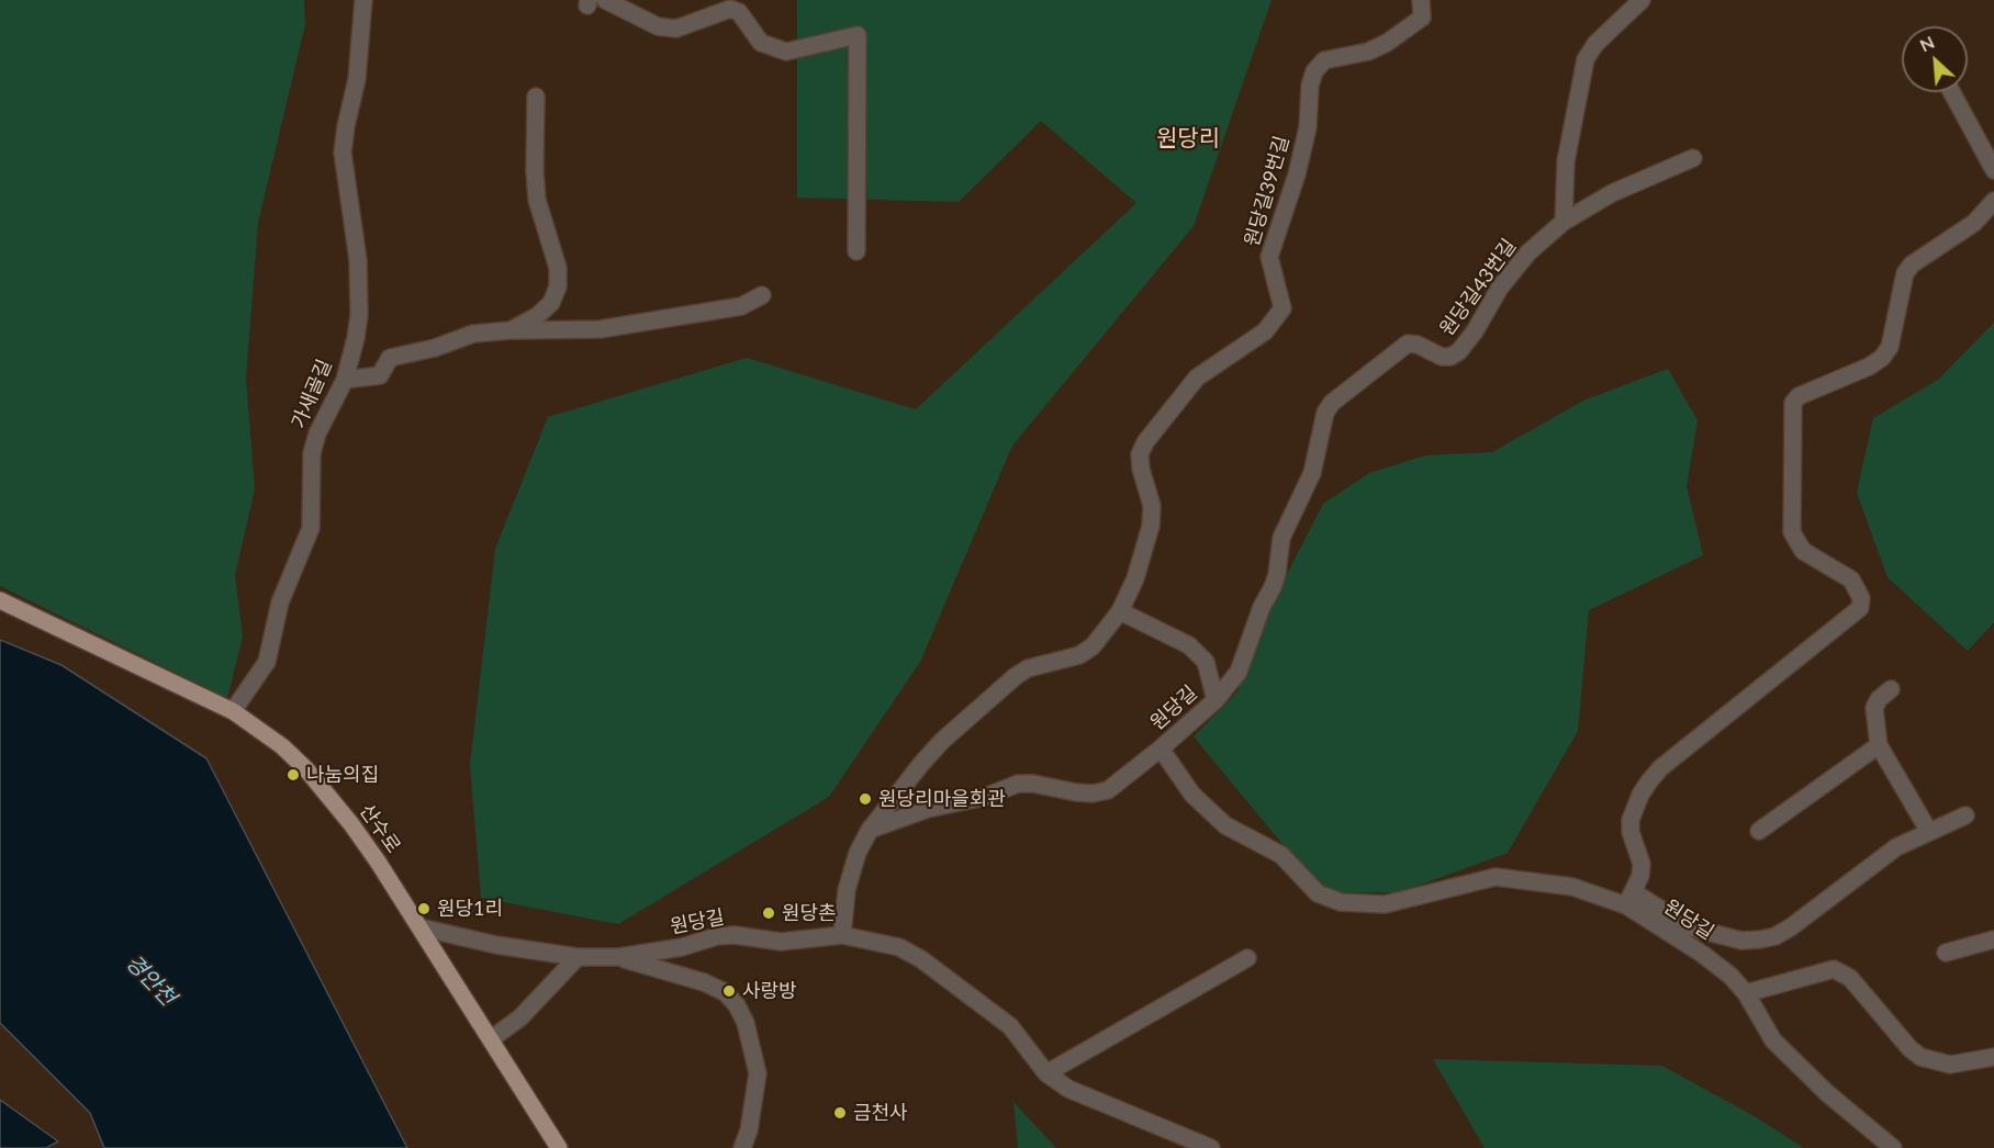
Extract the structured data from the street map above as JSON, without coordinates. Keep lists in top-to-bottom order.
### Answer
{
  "streets": {
    "main road": ["산수로"],
    "street": [
      "원당길39번길",
      "원당길43번길",
      "가새골길",
      "원당길"
    ]
  },
  "crossings": [
    ["원당길39번길", "원당길"],
    ["원당길43번길", "원당길"],
    ["가새골길", "산수로"],
    ["원당길", "산수로"]
  ],
  "districts": ["원당리"],
  "water": ["경안천"],
  "places": [
    "나눔의집",
    "원당리마을회관",
    "원당1리",
    "원당촌",
    "사랑방",
    "금천사"
  ],
  "north": "top left"
}
